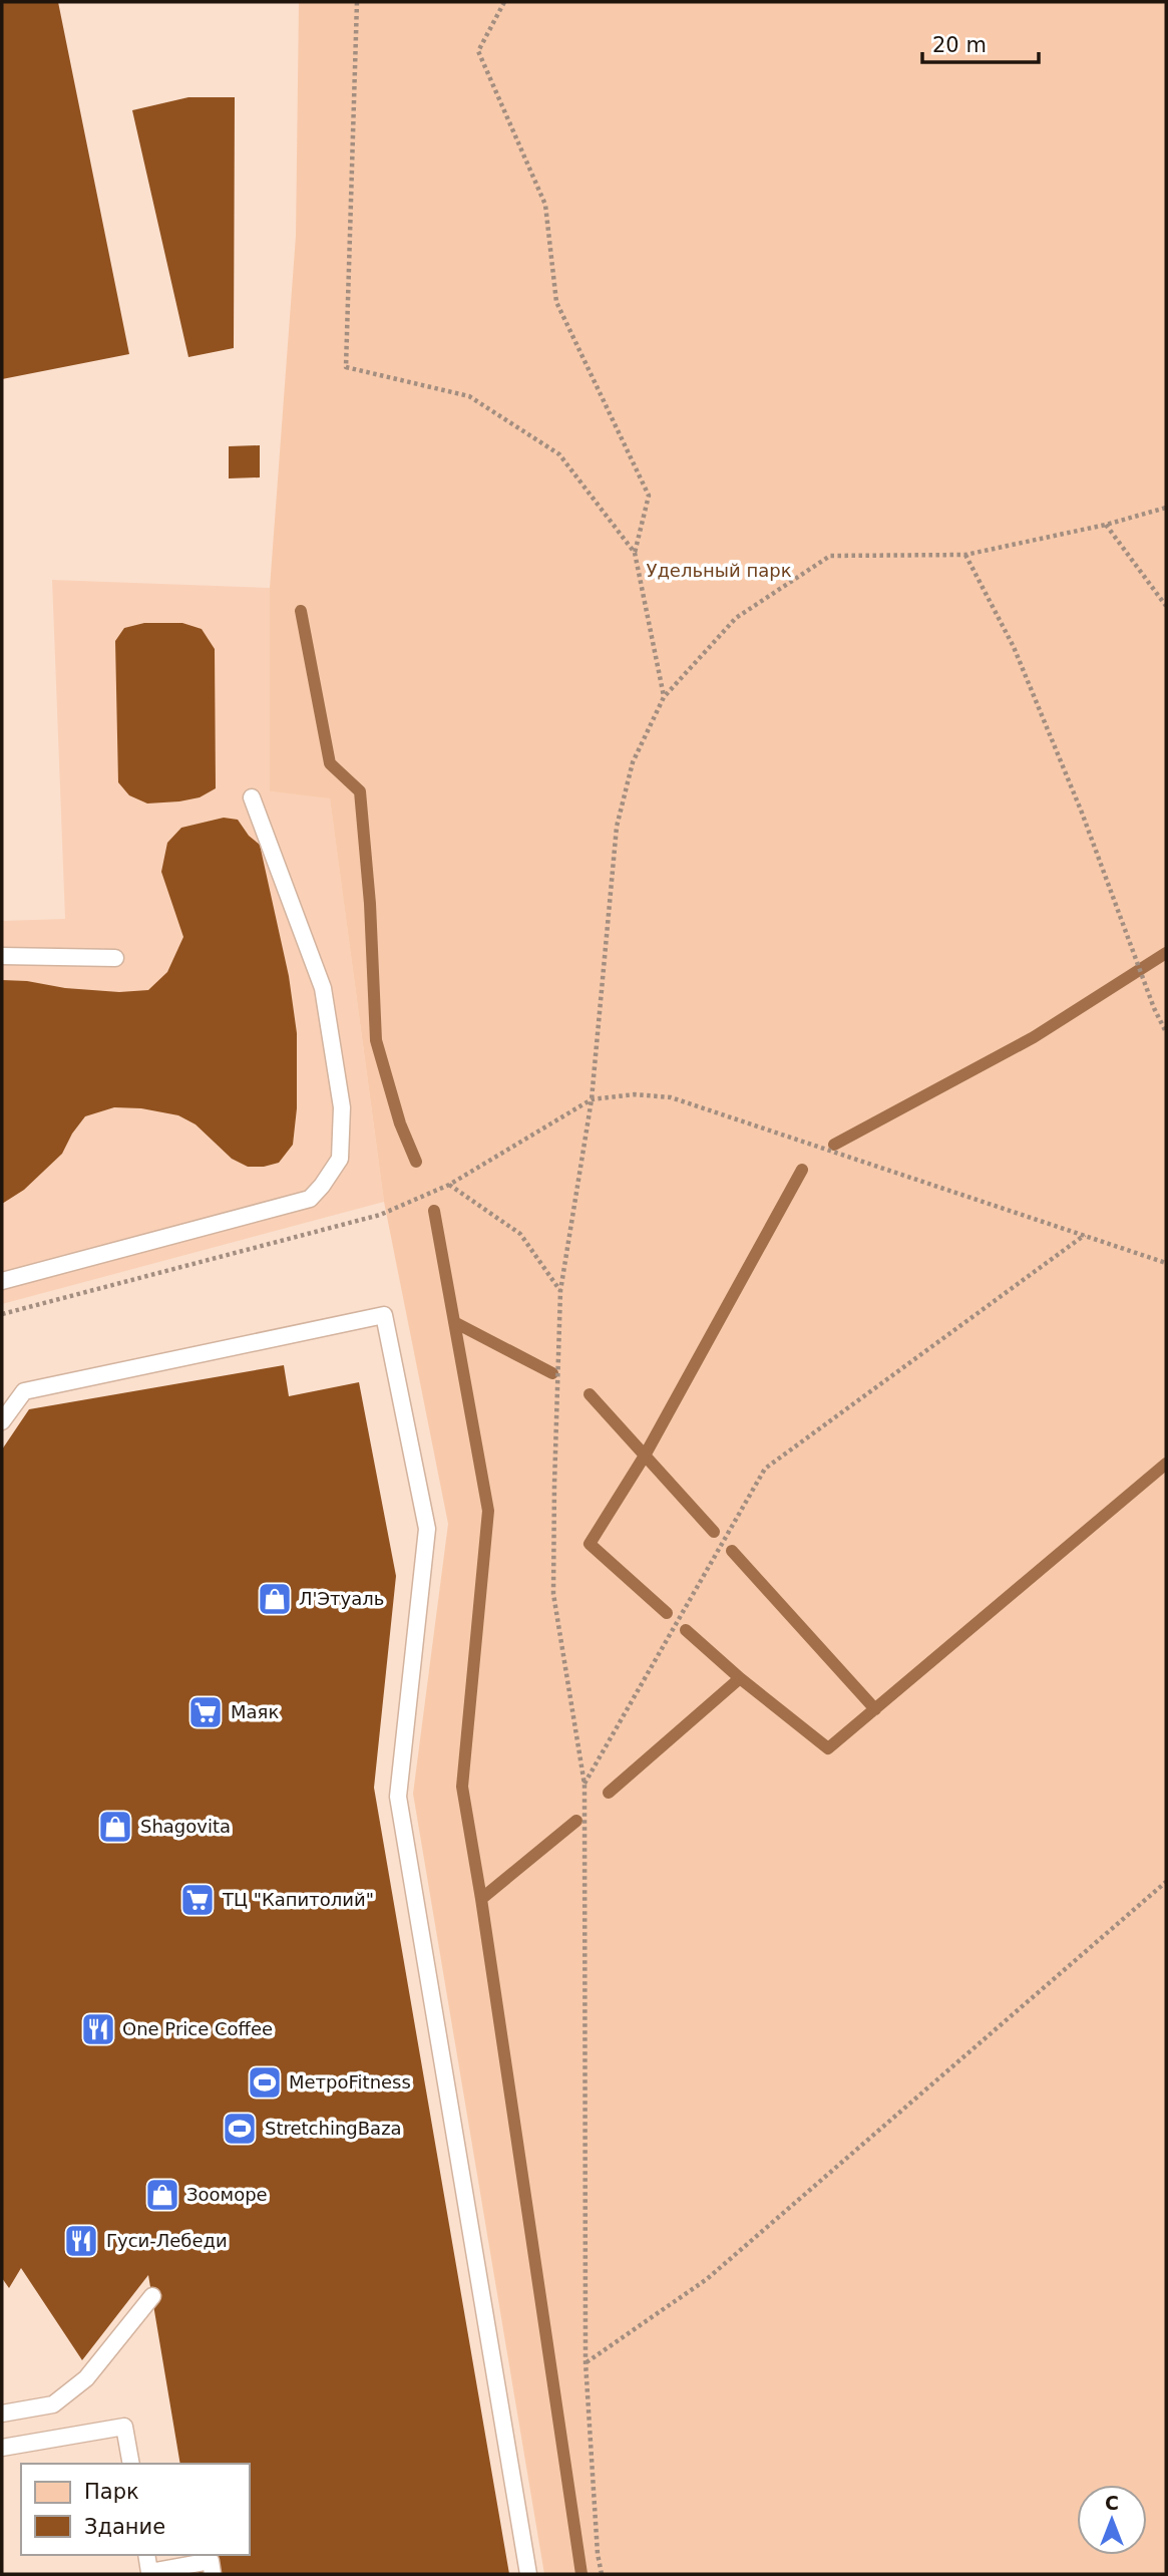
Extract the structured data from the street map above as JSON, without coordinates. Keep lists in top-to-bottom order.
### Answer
{
  "parks": ["Удельный парк"],
  "places": {
    "shop": ["Л'Этуаль", "Shagovita", "Зооморе"],
    "supermarket": ["Маяк", "ТЦ \"Капитолий\""],
    "restaurant": ["One Price Coffee", "Гуси-Лебеди"],
    "sports": ["МетроFitness", "StretchingBaza"]
  },
  "legend": ["Парк", "Здание"],
  "scale_bar": "20 m",
  "north": "top"
}
